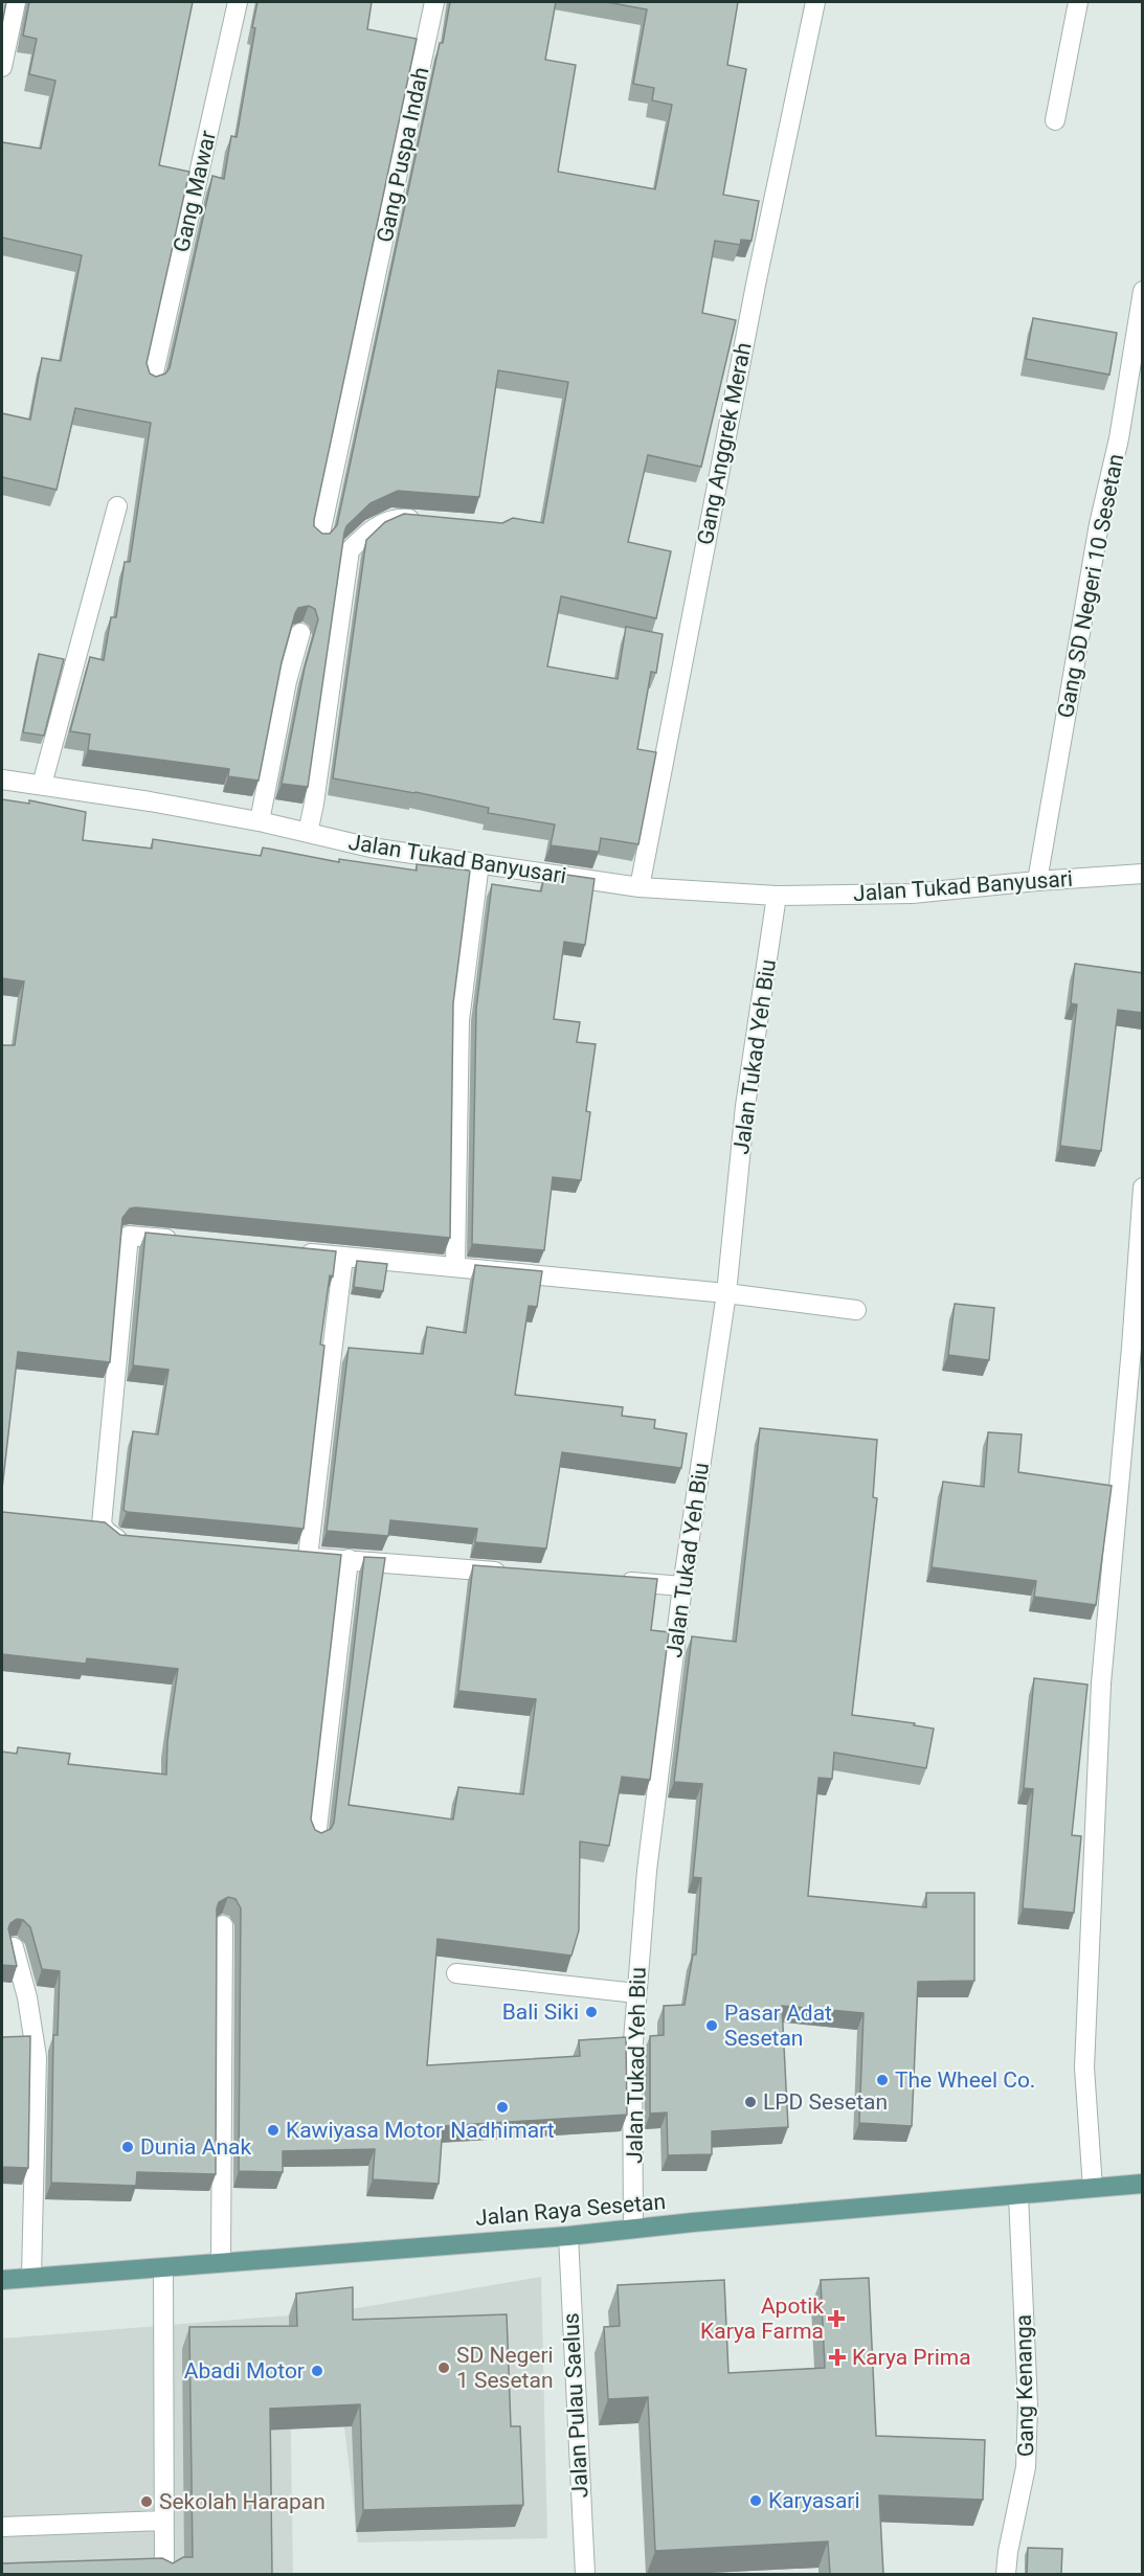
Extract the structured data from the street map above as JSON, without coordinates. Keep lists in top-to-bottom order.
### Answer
{
  "streets": {
    "main road": ["Jalan Raya Sesetan"],
    "street": [
      "Gang Puspa Indah",
      "Gang Mawar",
      "Gang Anggrek Merah",
      "Gang SD Negeri 10 Sesetan",
      "Jalan Tukad Banyusari",
      "Jalan Tukad Yeh Biu",
      "Gang Kenanga",
      "Jalan Pulau Saelus"
    ]
  },
  "crossings": [
    ["Gang Anggrek Merah", "Jalan Tukad Banyusari"],
    ["Gang SD Negeri 10 Sesetan", "Jalan Tukad Banyusari"],
    ["Jalan Tukad Banyusari", "Jalan Tukad Yeh Biu"],
    ["Jalan Tukad Yeh Biu", "Jalan Raya Sesetan"],
    ["Jalan Raya Sesetan", "Gang Kenanga"],
    ["Jalan Raya Sesetan", "Jalan Pulau Saelus"]
  ],
  "places": {
    "other": [
      "Bali Siki",
      "Pasar Adat Sesetan",
      "The Wheel Co.",
      "LPD Sesetan",
      "Nadhimart",
      "Kawiyasa Motor",
      "Dunia Anak",
      "SD Negeri 1 Sesetan",
      "Abadi Motor",
      "Karyasari",
      "Sekolah Harapan"
    ],
    "health": ["Apotik Karya Farma", "Karya Prima"]
  }
}
